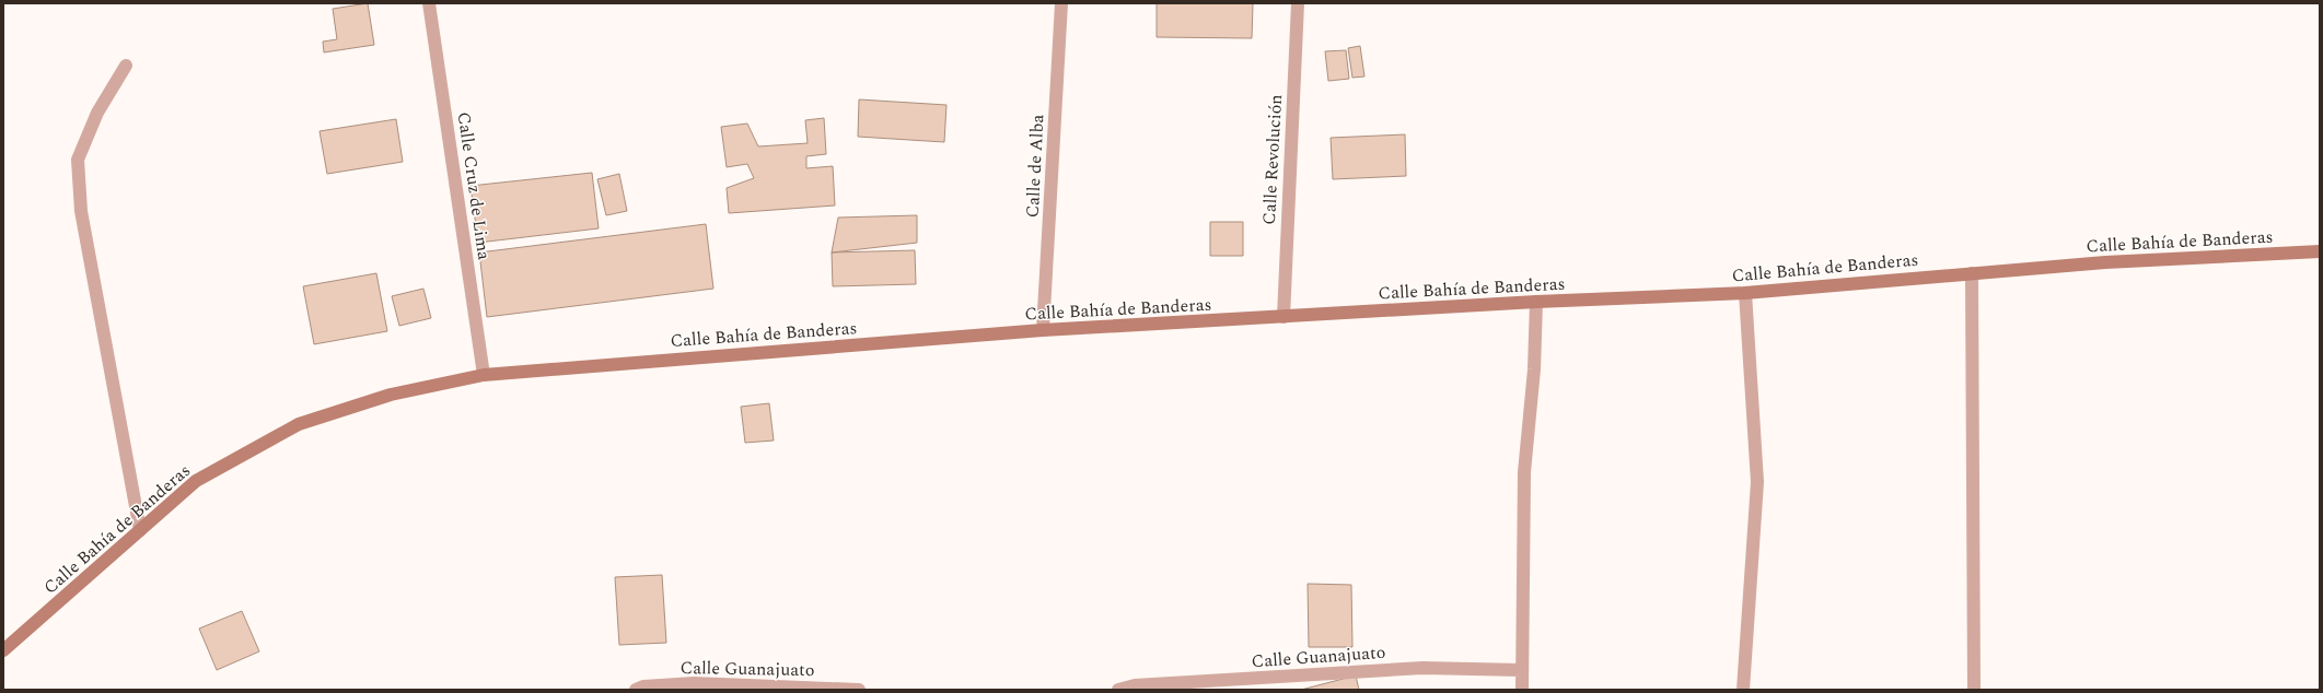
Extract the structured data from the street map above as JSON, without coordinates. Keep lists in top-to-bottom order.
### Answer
{
  "streets": {
    "street": [
      "Calle Revolución",
      "Calle de Alba",
      "Calle Cruz de Lima",
      "Calle Bahía de Banderas",
      "Calle Guanajuato"
    ]
  },
  "crossings": [
    ["Calle Revolución", "Calle Bahía de Banderas"],
    ["Calle de Alba", "Calle Bahía de Banderas"],
    ["Calle Cruz de Lima", "Calle Bahía de Banderas"]
  ]
}
